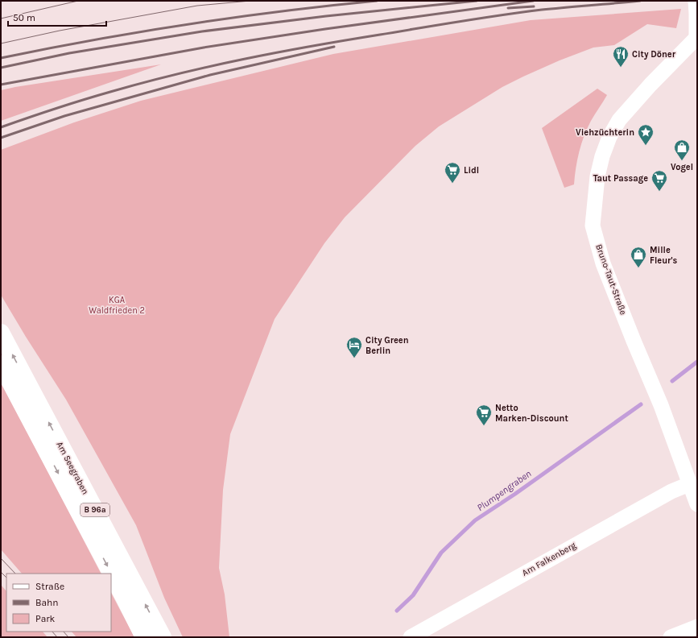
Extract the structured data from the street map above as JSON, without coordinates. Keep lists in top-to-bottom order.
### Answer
{
  "streets": {
    "main road": ["Am Seegraben", "B 96a"],
    "street": ["Bruno-Taut-Straße", "Am Falkenberg"]
  },
  "crossings": [
    ["Bruno-Taut-Straße", "Am Falkenberg"],
    ["Am Seegraben", "B 96a"]
  ],
  "water": ["Plumpengraben"],
  "parks": ["KGA Waldfrieden 2"],
  "places": {
    "restaurant": ["City Döner"],
    "place": ["Viehzüchterin"],
    "shop": ["Vogel", "Mille Fleur's"],
    "supermarket": ["Lidl", "Taut Passage", "Netto Marken-Discount"],
    "hotel": ["City Green Berlin"]
  },
  "legend": ["Straße", "Bahn", "Park"],
  "scale_bar": "50 m"
}
